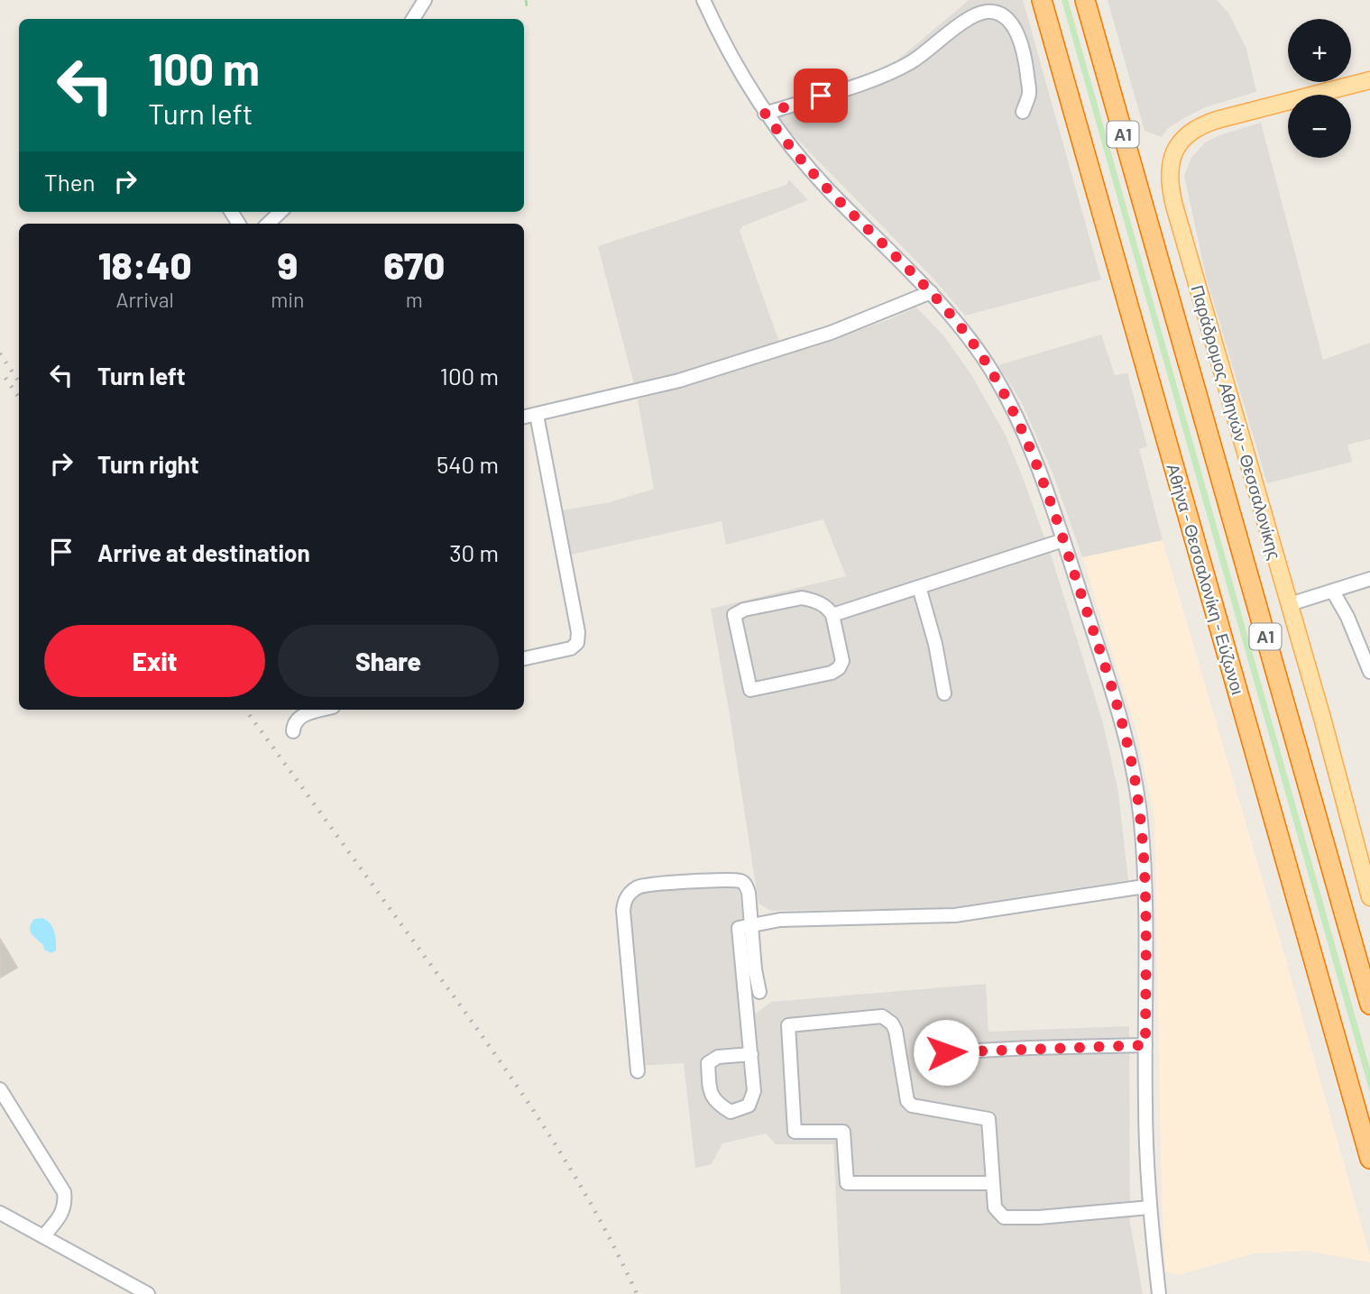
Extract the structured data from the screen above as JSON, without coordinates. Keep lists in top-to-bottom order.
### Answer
{
  "streets": {
    "highway": ["Α1", "Αθήνα - Θεσσαλονίκη - Εύζωνοι"],
    "main road": ["Παράδρομος Αθηνών - Θεσσαλονίκης"]
  },
  "page": {
    "map_buttons": ["+", "−"],
    "turn": ["100 m", "Turn left"],
    "then": "Then",
    "eta": [
      "18:40",
      "Arrival",
      "9",
      "min",
      "670",
      "m"
    ],
    "list": [
      {
        "name": "Turn left",
        "value": "100 m"
      },
      {
        "name": "Turn right",
        "value": "540 m"
      },
      {
        "name": "Arrive at destination",
        "value": "30 m"
      }
    ],
    "buttons": ["Exit", "Share"]
  }
}
